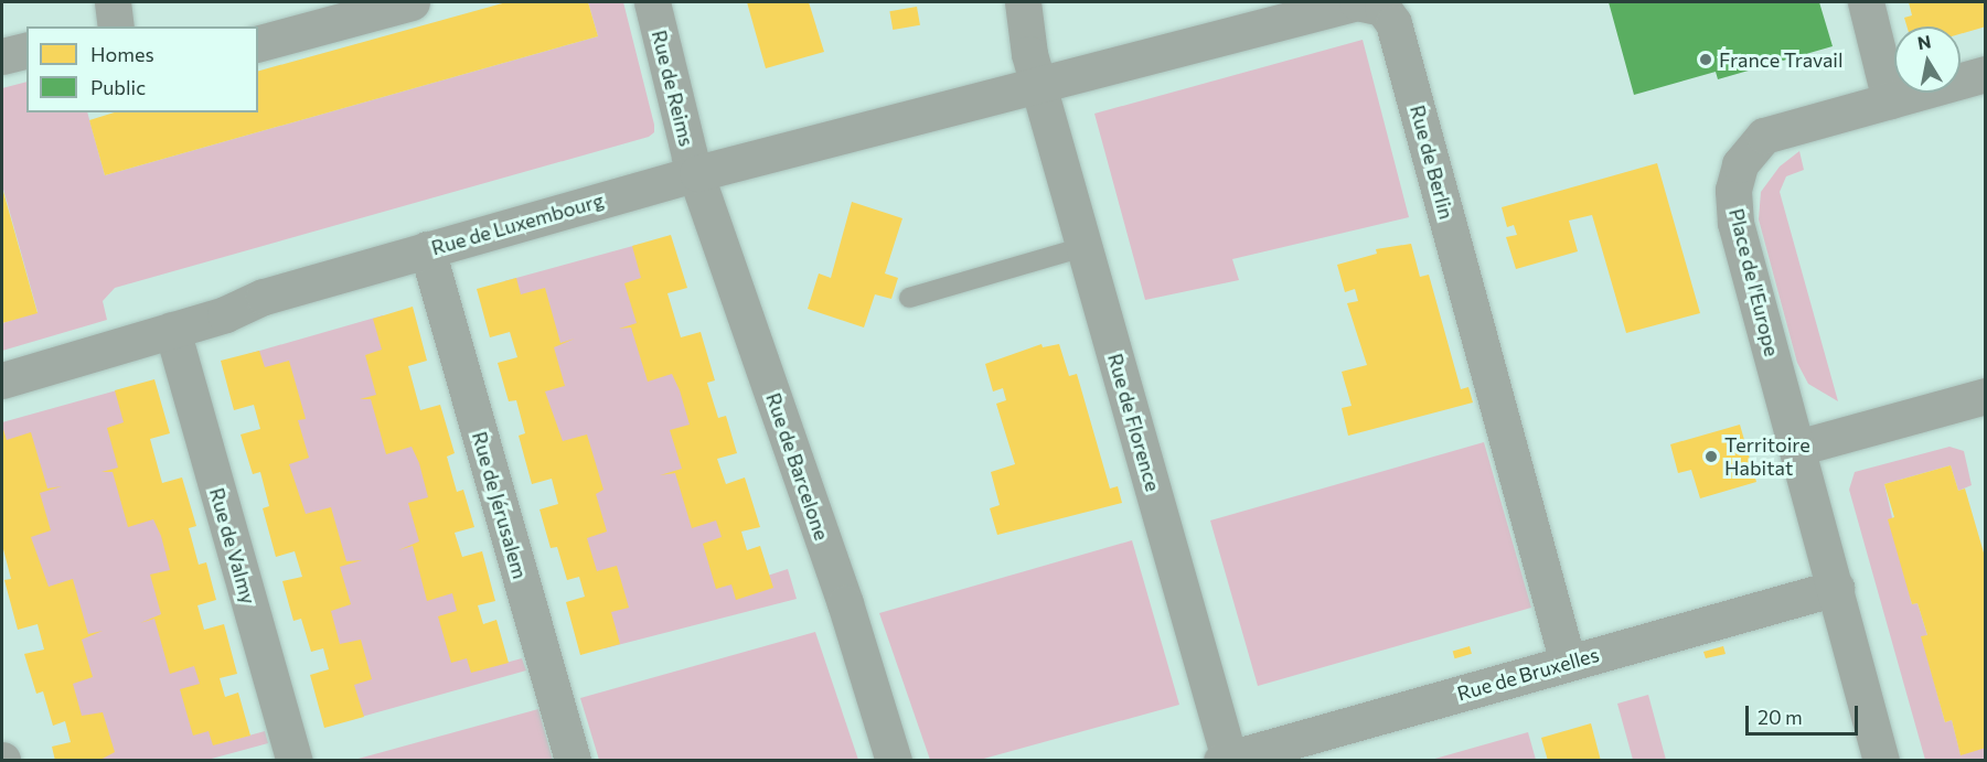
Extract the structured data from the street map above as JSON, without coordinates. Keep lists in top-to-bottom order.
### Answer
{
  "streets": {
    "street": [
      "Rue de Reims",
      "Rue de Berlin",
      "Rue de Luxembourg",
      "Place de l'Europe",
      "Rue de Florence",
      "Rue de Barcelone",
      "Rue de Jérusalem",
      "Rue de Valmy",
      "Rue de Bruxelles"
    ]
  },
  "crossings": [
    ["Rue de Reims", "Rue de Luxembourg"],
    ["Rue de Reims", "Rue de Barcelone"],
    ["Rue de Berlin", "Rue de Luxembourg"],
    ["Rue de Berlin", "Rue de Florence"],
    ["Rue de Berlin", "Rue de Bruxelles"],
    ["Rue de Luxembourg", "Rue de Florence"],
    ["Rue de Luxembourg", "Rue de Barcelone"],
    ["Rue de Luxembourg", "Rue de Jérusalem"],
    ["Rue de Luxembourg", "Rue de Valmy"],
    ["Place de l'Europe", "Rue de Bruxelles"],
    ["Rue de Florence", "Rue de Bruxelles"]
  ],
  "places": ["France Travail", "Territoire Habitat"],
  "legend": ["Homes", "Public"],
  "scale_bar": "20 m",
  "north": "top"
}
